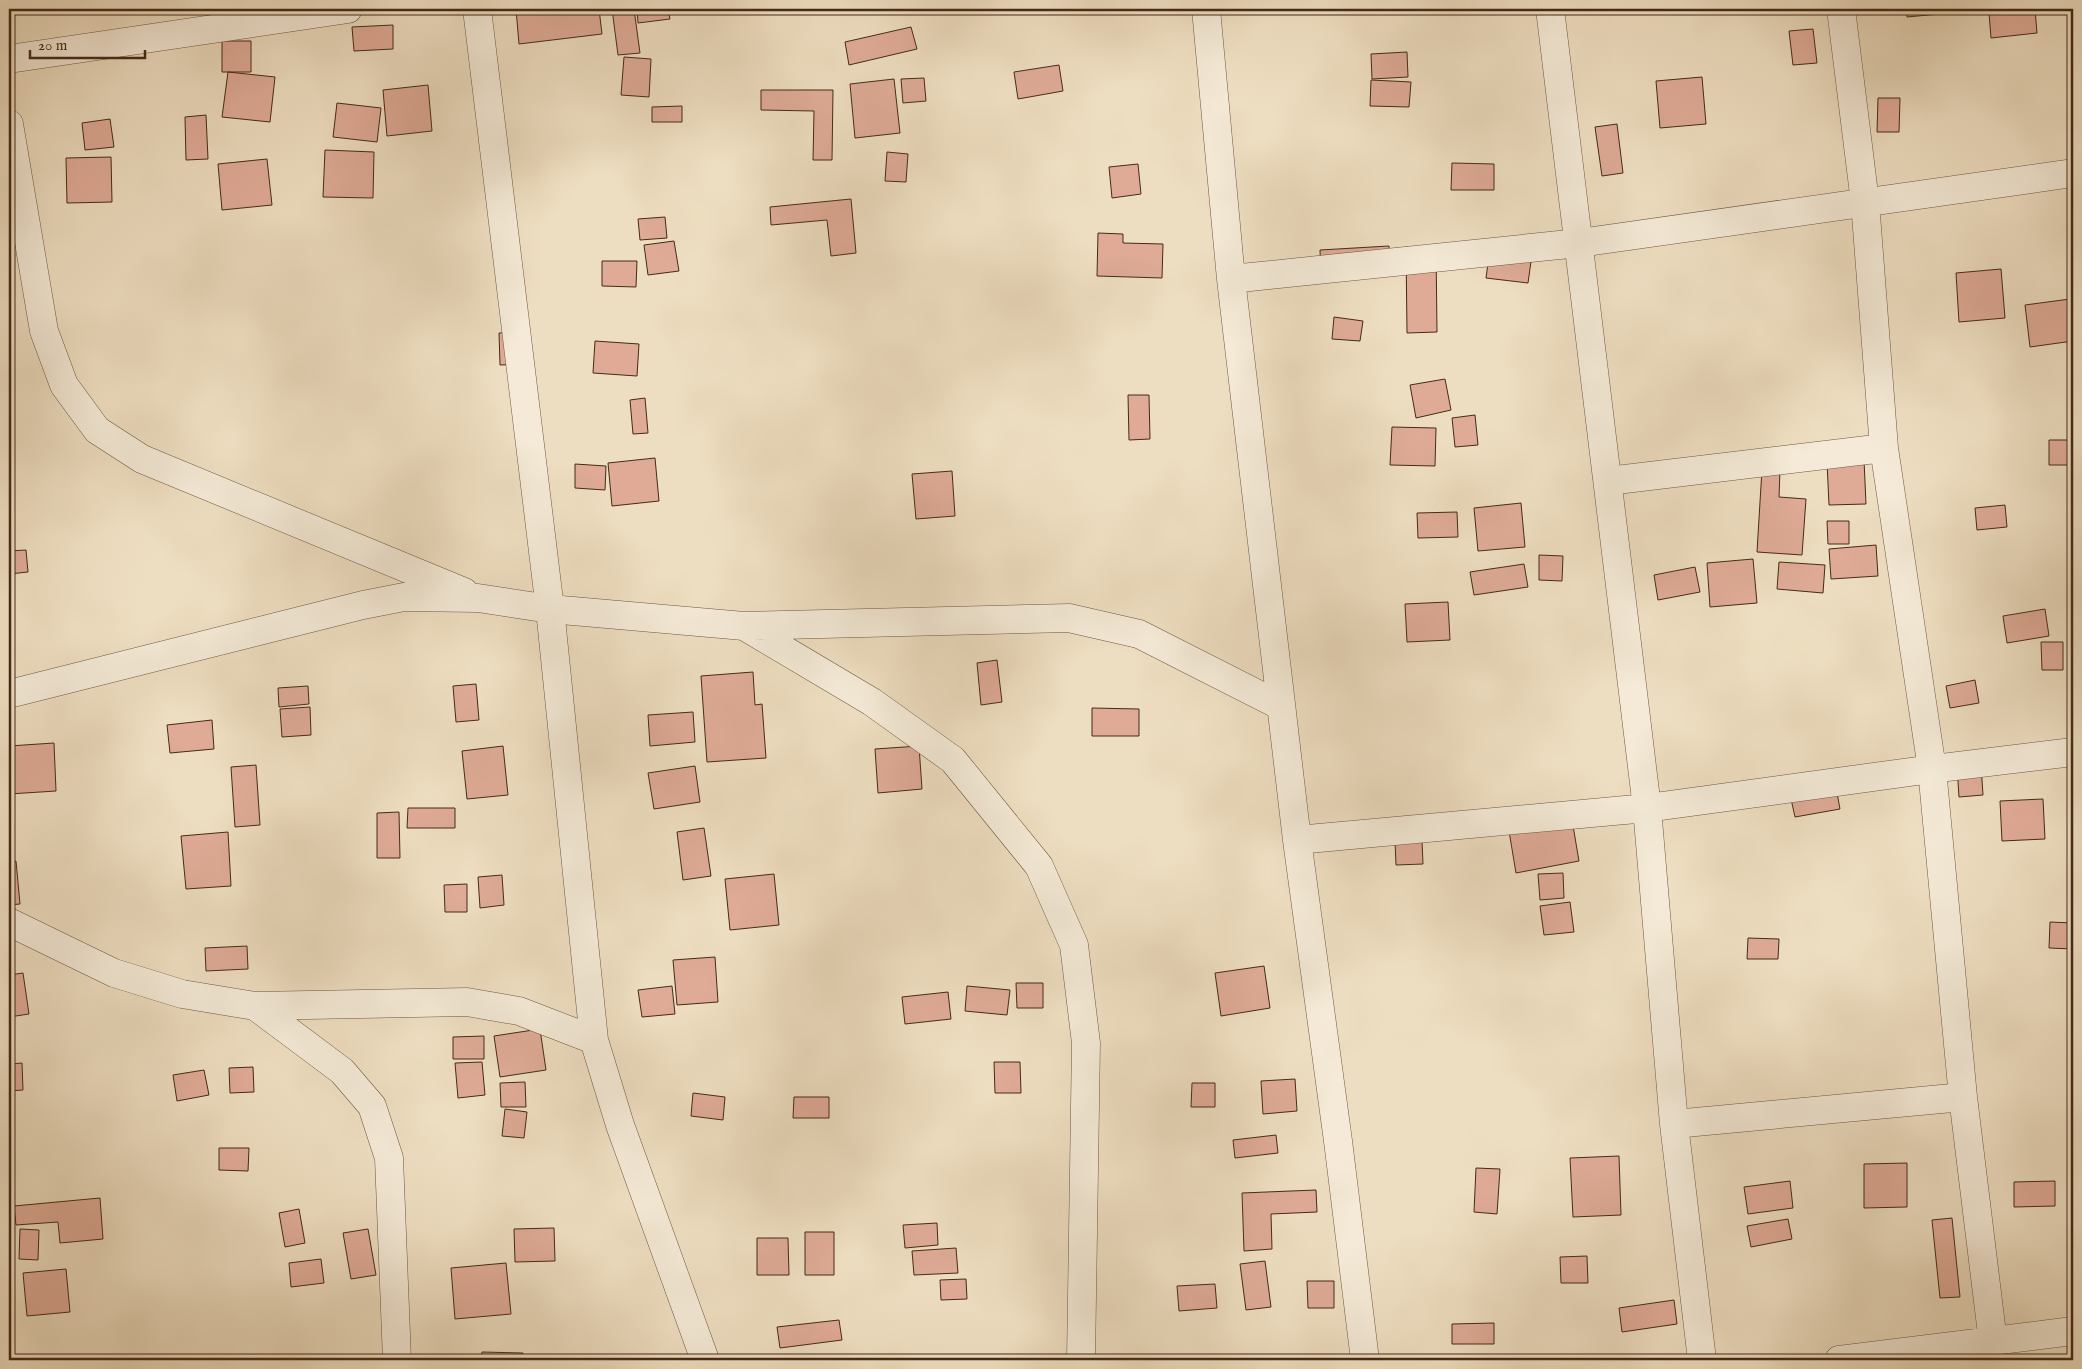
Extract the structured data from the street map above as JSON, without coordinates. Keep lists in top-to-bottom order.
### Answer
{
  "scale_bar": "20 m"
}
